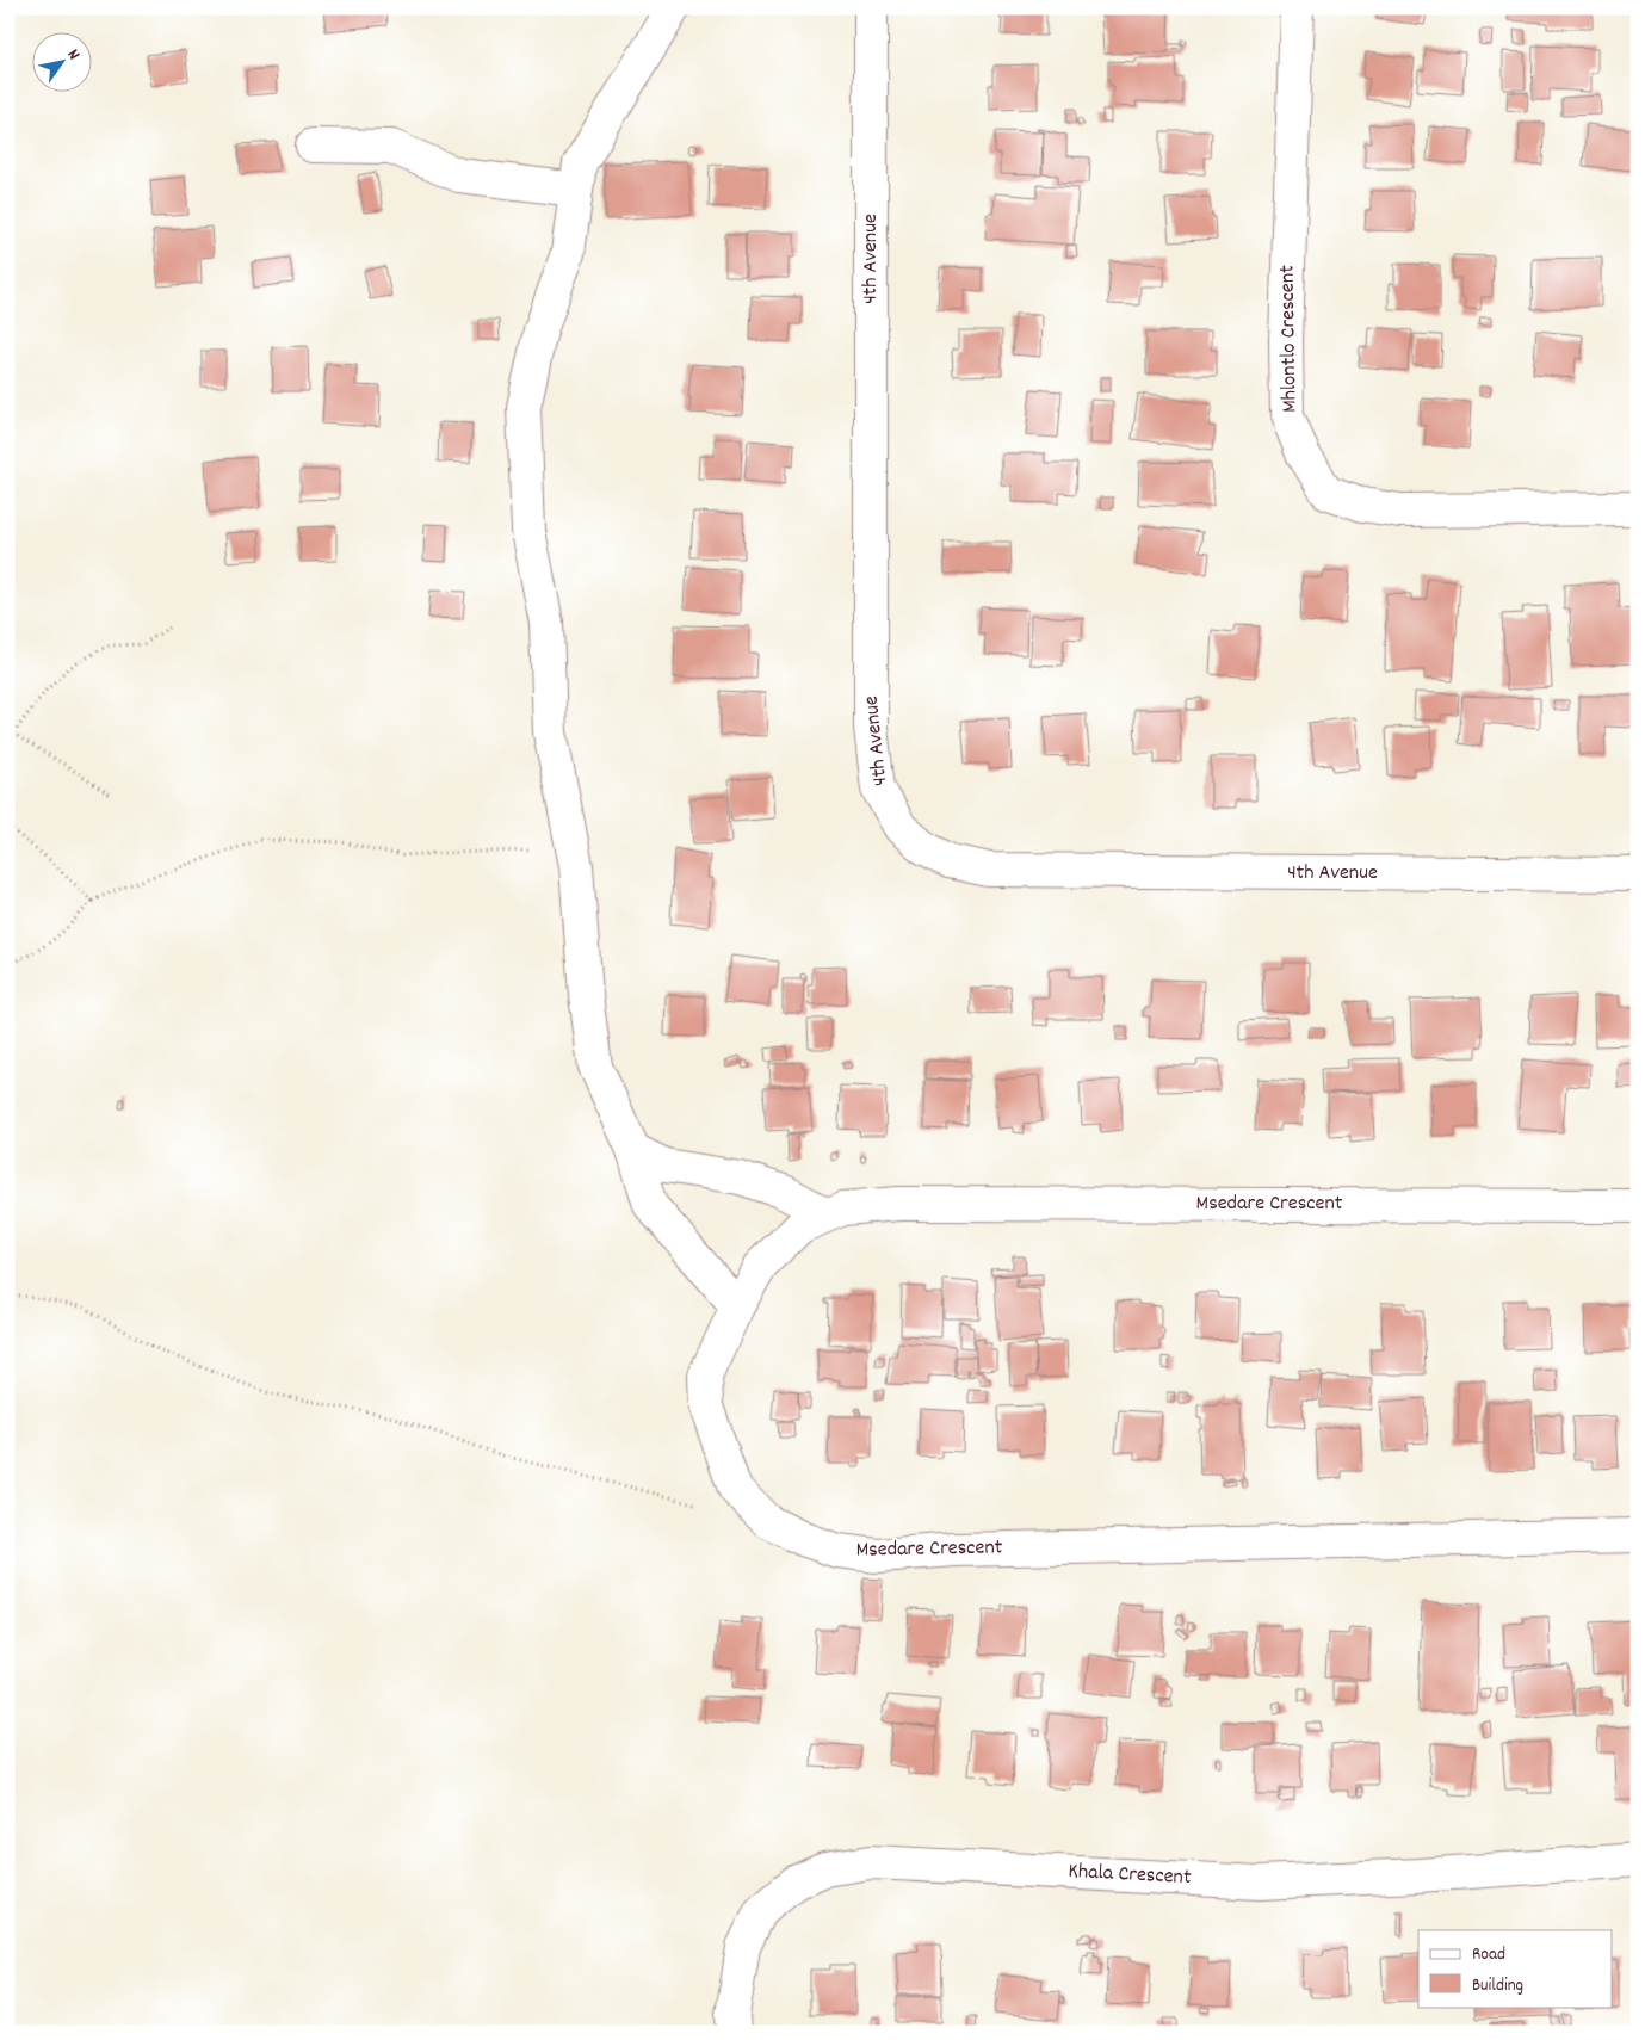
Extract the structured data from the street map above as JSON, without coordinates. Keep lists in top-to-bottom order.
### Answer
{
  "streets": {
    "street": [
      "4th Avenue",
      "Mhlontlo Crescent",
      "Msedare Crescent",
      "Khala Crescent"
    ]
  },
  "legend": ["Road", "Building"],
  "north": "top right"
}
